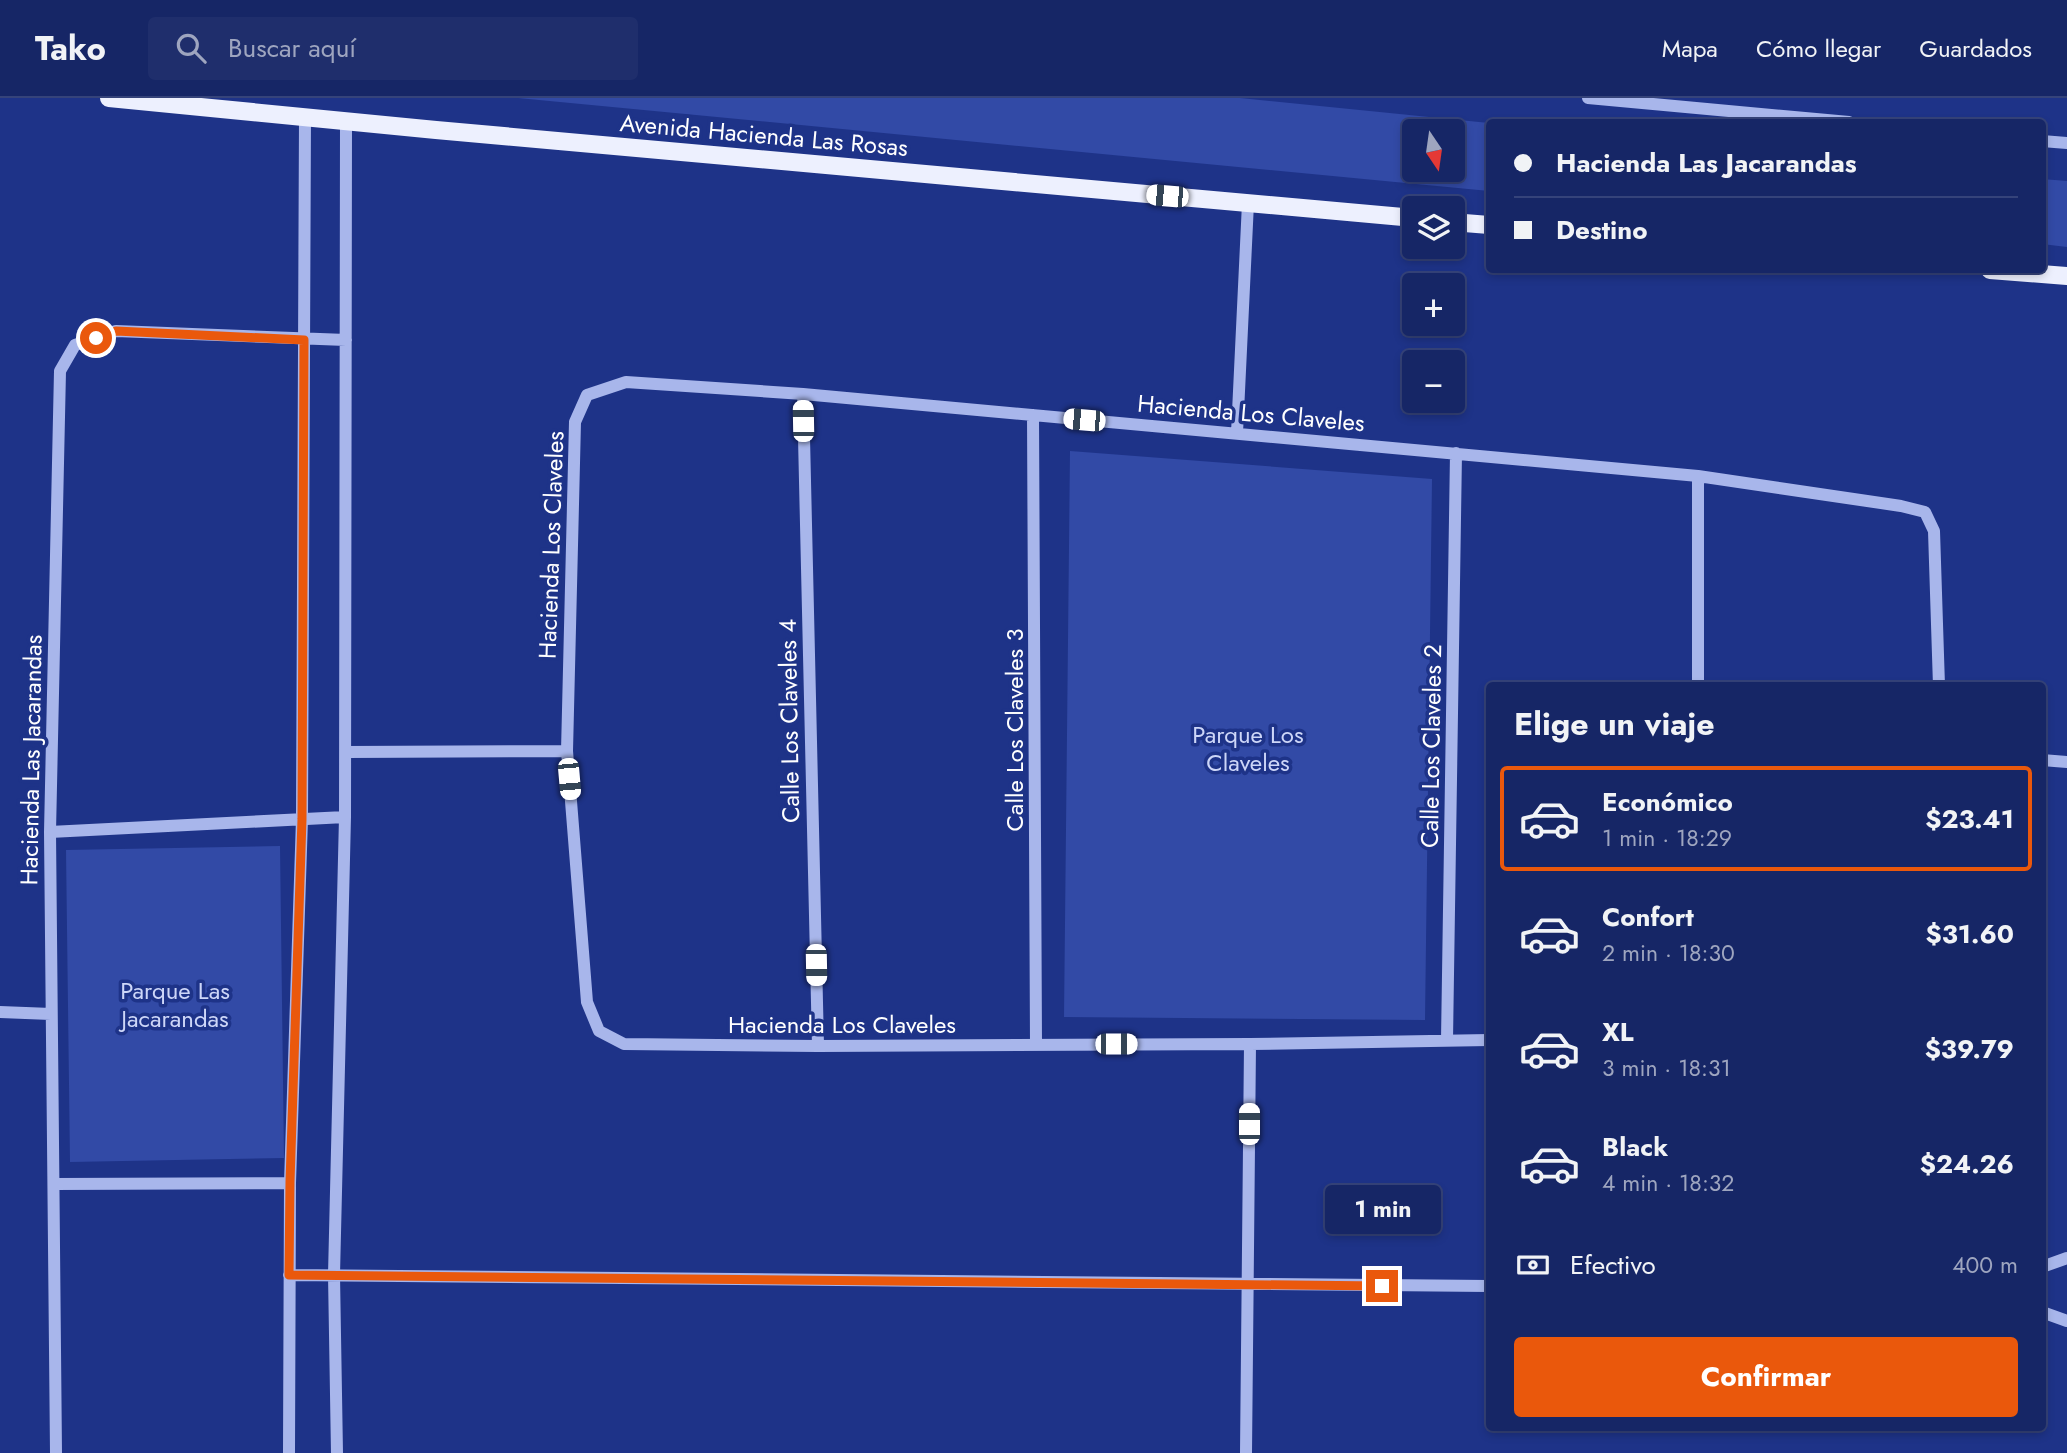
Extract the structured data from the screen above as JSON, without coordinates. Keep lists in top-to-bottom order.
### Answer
{
  "streets": {
    "main road": ["Avenida Hacienda Las Rosas"],
    "street": [
      "Hacienda Los Claveles",
      "Calle Los Claveles 4",
      "Calle Los Claveles 3",
      "Calle Los Claveles 2",
      "Hacienda Las Jacarandas"
    ]
  },
  "crossings": [
    ["Hacienda Los Claveles", "Calle Los Claveles 4"],
    ["Hacienda Los Claveles", "Calle Los Claveles 3"],
    ["Hacienda Los Claveles", "Calle Los Claveles 2"]
  ],
  "parks": ["Parque Los Claveles", "Parque Las Jacarandas"],
  "north": "bottom",
  "page": {
    "header": "Tako",
    "search": "Buscar aquí",
    "nav": ["Mapa", "Cómo llegar", "Guardados"],
    "map_buttons": ["+", "−"],
    "banner": ["Hacienda Las Jacarandas", "Destino"],
    "heading": "Elige un viaje",
    "list": [
      {
        "name": "Económico",
        "note": "1 min · 18:29",
        "value": "$23.41"
      },
      {
        "name": "Confort",
        "note": "2 min · 18:30",
        "value": "$31.60"
      },
      {
        "name": "XL",
        "note": "3 min · 18:31",
        "value": "$39.79"
      },
      {
        "name": "Black",
        "note": "4 min · 18:32",
        "value": "$24.26"
      }
    ],
    "bubble": "1 min",
    "pay": ["Efectivo", "400 m"],
    "buttons": "Confirmar"
  }
}
